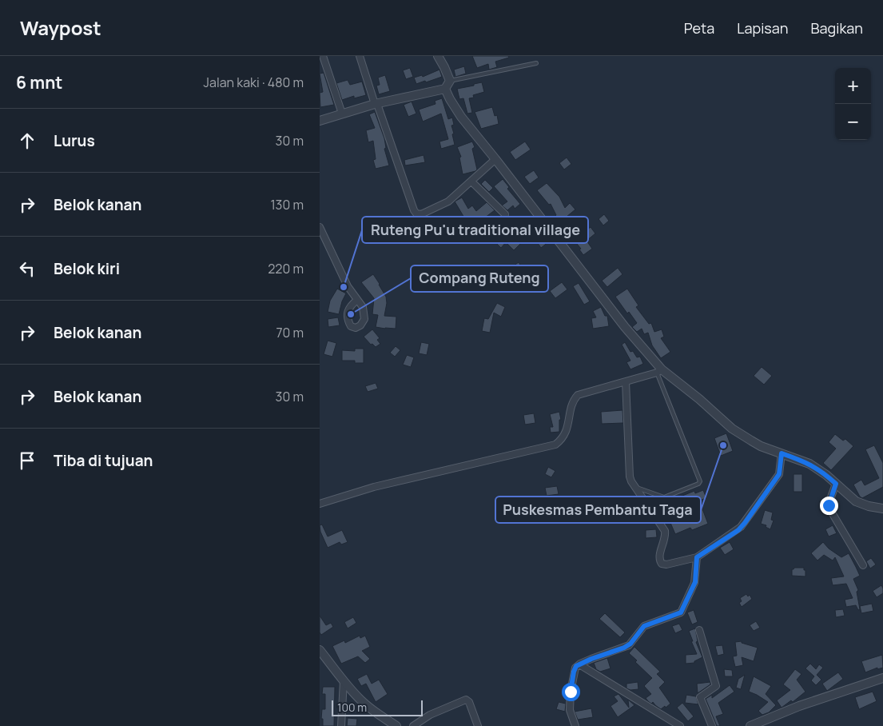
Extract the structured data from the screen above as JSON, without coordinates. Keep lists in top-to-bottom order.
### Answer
{
  "places": ["Ruteng Pu'u traditional village", "Compang Ruteng", "Puskesmas Pembantu Taga"],
  "scale_bar": "100 m",
  "page": {
    "header": "Waypost",
    "nav": ["Peta", "Lapisan", "Bagikan"],
    "heading": ["6 mnt", "Jalan kaki · 480 m"],
    "map_buttons": ["+", "−"],
    "list": [
      ["Lurus", "30 m"],
      ["Belok kanan", "130 m"],
      ["Belok kiri", "220 m"],
      ["Belok kanan", "70 m"],
      ["Belok kanan", "30 m"],
      "Tiba di tujuan"
    ],
    "scale": "100 m"
  }
}
